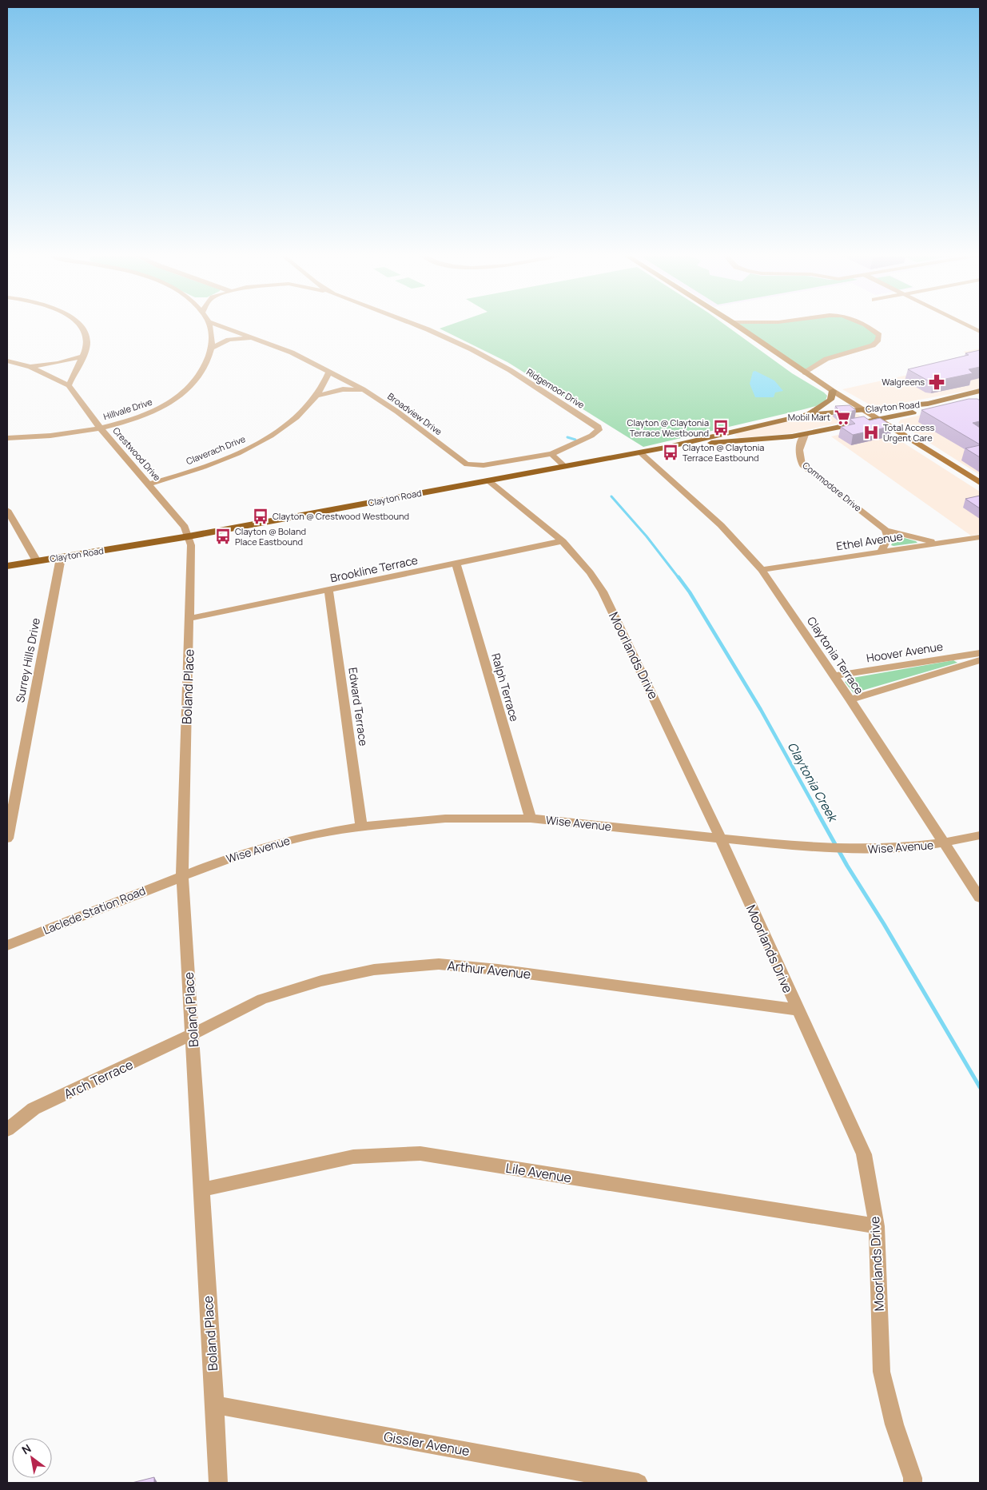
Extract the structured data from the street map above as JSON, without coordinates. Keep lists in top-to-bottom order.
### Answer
{
  "streets": {
    "main road": ["Clayton Road"],
    "street": [
      "Ridgemoor Drive",
      "Hillvale Drive",
      "Broadview Drive",
      "Claverach Drive",
      "Crestwood Drive",
      "Commodore Drive",
      "Ethel Avenue",
      "Brookline Terrace",
      "Hoover Avenue",
      "Moorlands Drive",
      "Claytonia Terrace",
      "Surrey Hills Drive",
      "Boland Place",
      "Ralph Terrace",
      "Edward Terrace",
      "Wise Avenue",
      "Laclede Station Road",
      "Arthur Avenue",
      "Arch Terrace",
      "Lile Avenue",
      "Gissler Avenue"
    ]
  },
  "crossings": [
    ["Ridgemoor Drive", "Broadview Drive"],
    ["Clayton Road", "Crestwood Drive"],
    ["Clayton Road", "Commodore Drive"],
    ["Clayton Road", "Moorlands Drive"],
    ["Clayton Road", "Claytonia Terrace"],
    ["Clayton Road", "Surrey Hills Drive"],
    ["Clayton Road", "Boland Place"],
    ["Hillvale Drive", "Broadview Drive"],
    ["Hillvale Drive", "Crestwood Drive"],
    ["Broadview Drive", "Claverach Drive"],
    ["Claverach Drive", "Crestwood Drive"],
    ["Crestwood Drive", "Boland Place"],
    ["Commodore Drive", "Ethel Avenue"],
    ["Ethel Avenue", "Claytonia Terrace"],
    ["Brookline Terrace", "Moorlands Drive"],
    ["Brookline Terrace", "Boland Place"],
    ["Brookline Terrace", "Ralph Terrace"],
    ["Brookline Terrace", "Edward Terrace"],
    ["Hoover Avenue", "Claytonia Terrace"],
    ["Moorlands Drive", "Wise Avenue"],
    ["Moorlands Drive", "Arthur Avenue"],
    ["Moorlands Drive", "Lile Avenue"],
    ["Claytonia Terrace", "Wise Avenue"],
    ["Boland Place", "Wise Avenue"],
    ["Boland Place", "Laclede Station Road"],
    ["Boland Place", "Arthur Avenue"],
    ["Boland Place", "Arch Terrace"],
    ["Boland Place", "Lile Avenue"],
    ["Boland Place", "Gissler Avenue"],
    ["Ralph Terrace", "Wise Avenue"],
    ["Edward Terrace", "Wise Avenue"],
    ["Wise Avenue", "Laclede Station Road"],
    ["Arthur Avenue", "Arch Terrace"]
  ],
  "water": ["Claytonia Creek"],
  "places": {
    "pharmacy": ["Walgreens"],
    "supermarket": ["Mobil Mart"],
    "bus stop": [
      "Clayton @ Claytonia Terrace Westbound",
      "Clayton @ Claytonia Terrace Eastbound",
      "Clayton @ Crestwood Westbound",
      "Clayton @ Boland Place Eastbound"
    ],
    "hospital": ["Total Access Urgent Care"]
  },
  "north": "top left"
}
